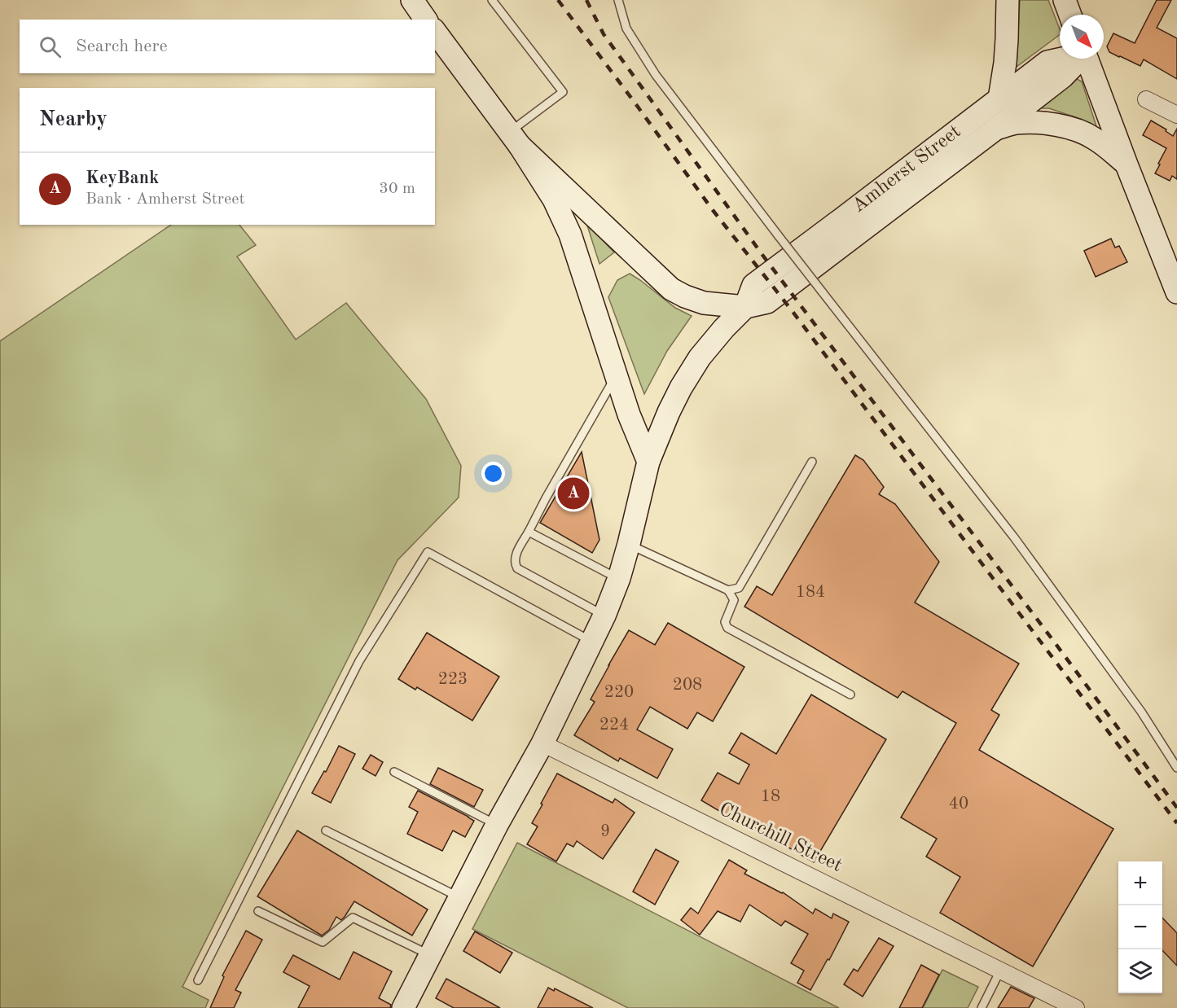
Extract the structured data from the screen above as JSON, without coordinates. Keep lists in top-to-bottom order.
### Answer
{
  "streets": {
    "street": ["Amherst Street", "Churchill Street"]
  },
  "crossings": [
    ["Amherst Street", "Churchill Street"]
  ],
  "house_numbers": [
    "184",
    "223",
    "208",
    "220",
    "224",
    "18",
    "40",
    "9"
  ],
  "north": "bottom right",
  "page": {
    "search": "Search here",
    "heading": "Nearby",
    "list": [
      {
        "mark": "A",
        "name": "KeyBank",
        "note": "Bank · Amherst Street",
        "value": "30 m"
      }
    ],
    "pins": "A",
    "map_buttons": ["+", "−"]
  }
}
